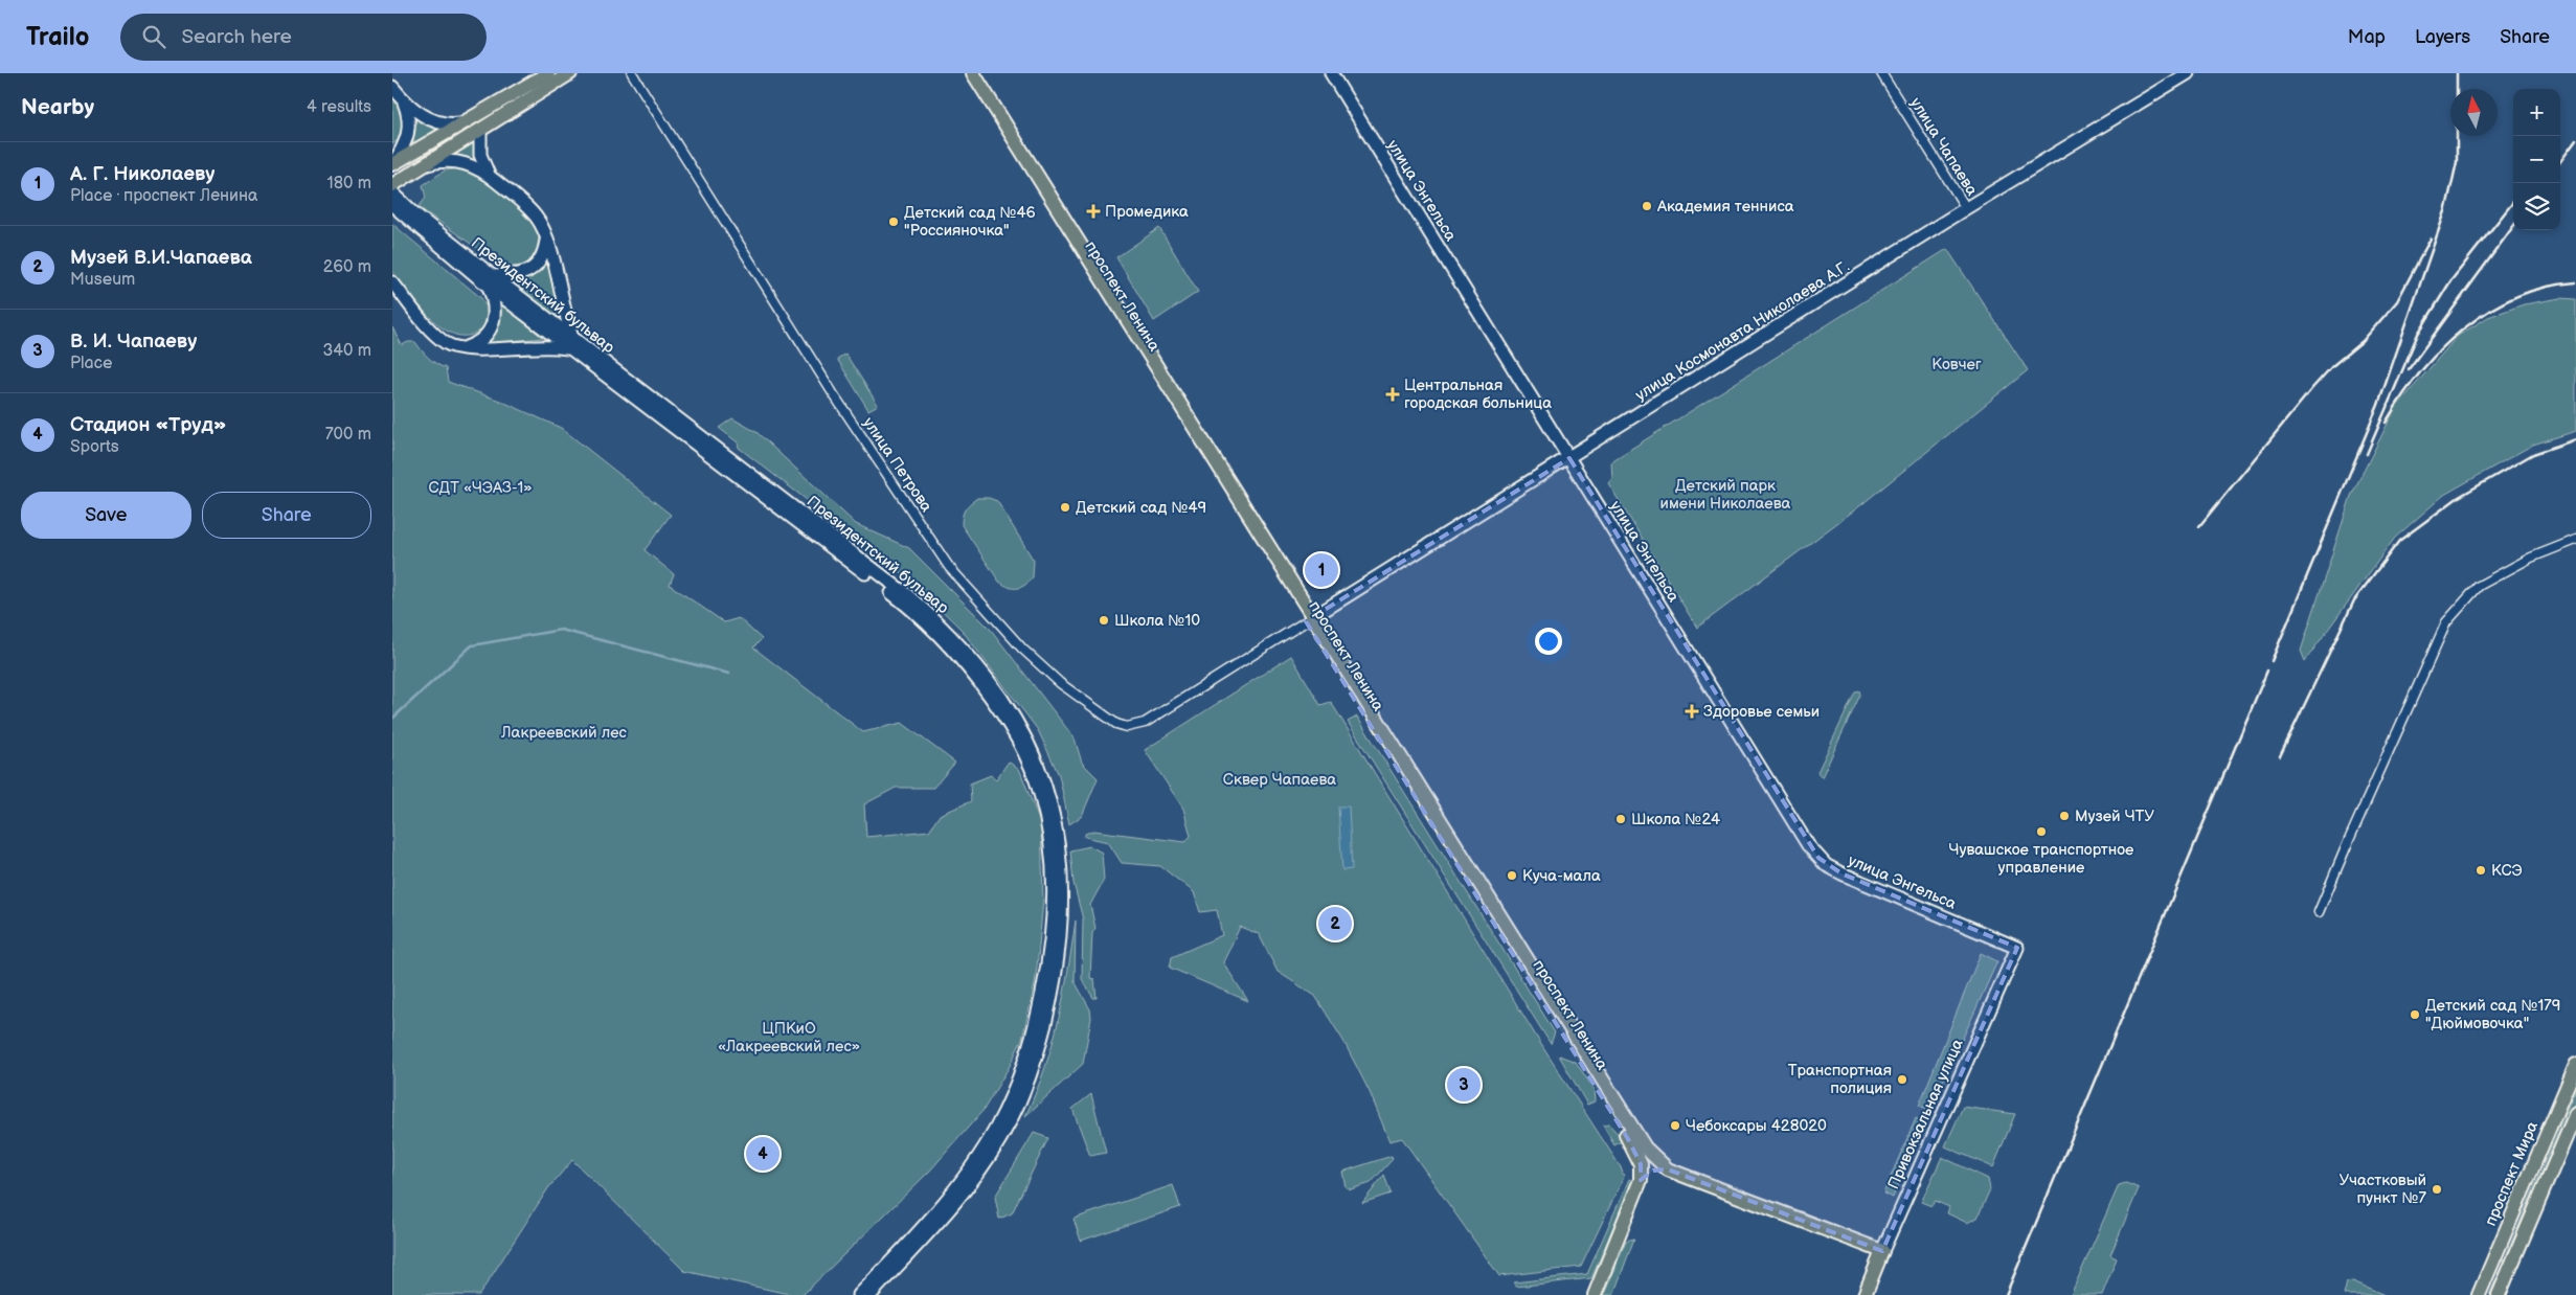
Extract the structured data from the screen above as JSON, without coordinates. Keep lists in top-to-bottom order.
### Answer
{
  "streets": {
    "main road": [
      "улица Энгельса",
      "Президентский бульвар",
      "проспект Ленина",
      "улица Космонавта Николаева А.Г.",
      "Привокзальная улица",
      "проспект Мира"
    ],
    "street": ["улица Чапаева", "улица Петрова"]
  },
  "crossings": [
    ["улица Чапаева", "улица Космонавта Николаева А.Г."],
    ["улица Энгельса", "улица Космонавта Николаева А.Г."],
    ["улица Энгельса", "Привокзальная улица"],
    ["проспект Ленина", "улица Космонавта Николаева А.Г."],
    ["проспект Ленина", "Привокзальная улица"],
    ["улица Космонавта Николаева А.Г.", "улица Петрова"]
  ],
  "parks": [
    "Ковчег",
    "Детский парк имени Николаева",
    "СДТ «ЧЭАЗ-1»",
    "Лакреевский лес",
    "Сквер Чапаева",
    "ЦПКиО «Лакреевский лес»"
  ],
  "places": {
    "other": [
      "Академия тенниса",
      "Детский сад №46 \"Россияночка\"",
      "Детский сад №49",
      "Школа №10",
      "Музей ЧТУ",
      "Школа №24",
      "Чувашское транспортное управление",
      "КСЭ",
      "Куча-мала",
      "Детский сад №179 \"Дюймовочка\"",
      "Транспортная полиция",
      "Чебоксары 428020",
      "Участковый пункт №7"
    ],
    "health": ["Промедика", "Центральная городская больница", "Здоровье семьи"]
  },
  "north": "top",
  "page": {
    "header": "Trailo",
    "search": "Search here",
    "nav": ["Map", "Layers", "Share"],
    "heading": ["Nearby", "4 results"],
    "map_buttons": ["+", "−"],
    "list": [
      {
        "mark": "1",
        "name": "А. Г. Николаеву",
        "note": "Place · проспект Ленина",
        "value": "180 m"
      },
      {
        "mark": "2",
        "name": "Музей В.И.Чапаева",
        "note": "Museum",
        "value": "260 m"
      },
      {
        "mark": "3",
        "name": "В. И. Чапаеву",
        "note": "Place",
        "value": "340 m"
      },
      {
        "mark": "4",
        "name": "Стадион «Труд»",
        "note": "Sports",
        "value": "700 m"
      }
    ],
    "buttons": ["Save", "Share"],
    "pins": [
      "1",
      "2",
      "3",
      "4"
    ]
  }
}
